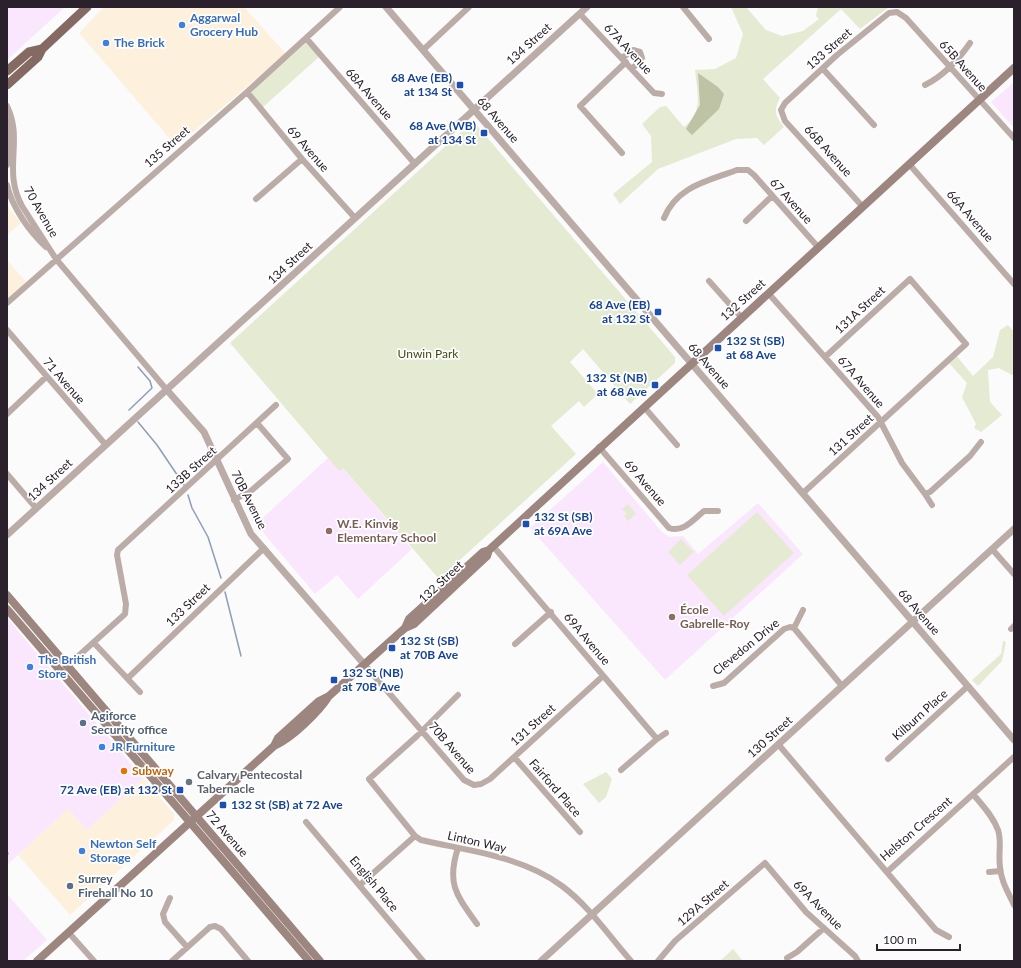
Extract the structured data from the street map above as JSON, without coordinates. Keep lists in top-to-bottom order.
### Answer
{
  "streets": {
    "main road": ["132 Street", "72 Avenue"],
    "street": [
      "134 Street",
      "67A Avenue",
      "133 Street",
      "65B Avenue",
      "68A Avenue",
      "68 Avenue",
      "135 Street",
      "69 Avenue",
      "66B Avenue",
      "67 Avenue",
      "70 Avenue",
      "66A Avenue",
      "131A Street",
      "71 Avenue",
      "131 Street",
      "133B Street",
      "70B Avenue",
      "69A Avenue",
      "Clevedon Drive",
      "Kilburn Place",
      "130 Street",
      "Fairford Place",
      "Helston Crescent",
      "Linton Way",
      "English Place",
      "129A Street"
    ]
  },
  "crossings": [
    ["134 Street", "67A Avenue"],
    ["134 Street", "68A Avenue"],
    ["134 Street", "68 Avenue"],
    ["134 Street", "69 Avenue"],
    ["134 Street", "71 Avenue"],
    ["134 Street", "70B Avenue"],
    ["67A Avenue", "132 Street"],
    ["67A Avenue", "131A Street"],
    ["67A Avenue", "131 Street"],
    ["133 Street", "65B Avenue"],
    ["133 Street", "66B Avenue"],
    ["133 Street", "70B Avenue"],
    ["65B Avenue", "132 Street"],
    ["68A Avenue", "135 Street"],
    ["68 Avenue", "132 Street"],
    ["68 Avenue", "131 Street"],
    ["68 Avenue", "Kilburn Place"],
    ["68 Avenue", "130 Street"],
    ["135 Street", "69 Avenue"],
    ["135 Street", "70B Avenue"],
    ["69 Avenue", "132 Street"],
    ["66B Avenue", "132 Street"],
    ["67 Avenue", "132 Street"],
    ["70 Avenue", "70B Avenue"],
    ["66A Avenue", "132 Street"],
    ["132 Street", "70B Avenue"],
    ["132 Street", "69A Avenue"],
    ["132 Street", "72 Avenue"],
    ["131A Street", "131 Street"],
    ["131 Street", "70B Avenue"],
    ["131 Street", "69A Avenue"],
    ["131 Street", "Fairford Place"],
    ["133B Street", "70B Avenue"],
    ["69A Avenue", "129A Street"],
    ["Clevedon Drive", "130 Street"],
    ["130 Street", "Helston Crescent"],
    ["130 Street", "Linton Way"]
  ],
  "parks": ["Unwin Park"],
  "places": {
    "other": [
      "Aggarwal Grocery Hub",
      "The Brick",
      "W.E. Kinvig Elementary School",
      "École Gabrelle-Roy",
      "The British Store",
      "Agiforce Security office",
      "JR Furniture",
      "Subway",
      "Calvary Pentecostal Tabernacle",
      "Newton Self Storage",
      "Surrey Firehall No 10"
    ],
    "transit": [
      "68 Ave (EB) at 134 St",
      "68 Ave (WB) at 134 St",
      "68 Ave (EB) at 132 St",
      "132 St (SB) at 68 Ave",
      "132 St (NB) at 68 Ave",
      "132 St (SB) at 69A Ave",
      "132 St (SB) at 70B Ave",
      "132 St (NB) at 70B Ave",
      "72 Ave (EB) at 132 St",
      "132 St (SB) at 72 Ave"
    ]
  },
  "scale_bar": "100 m"
}
